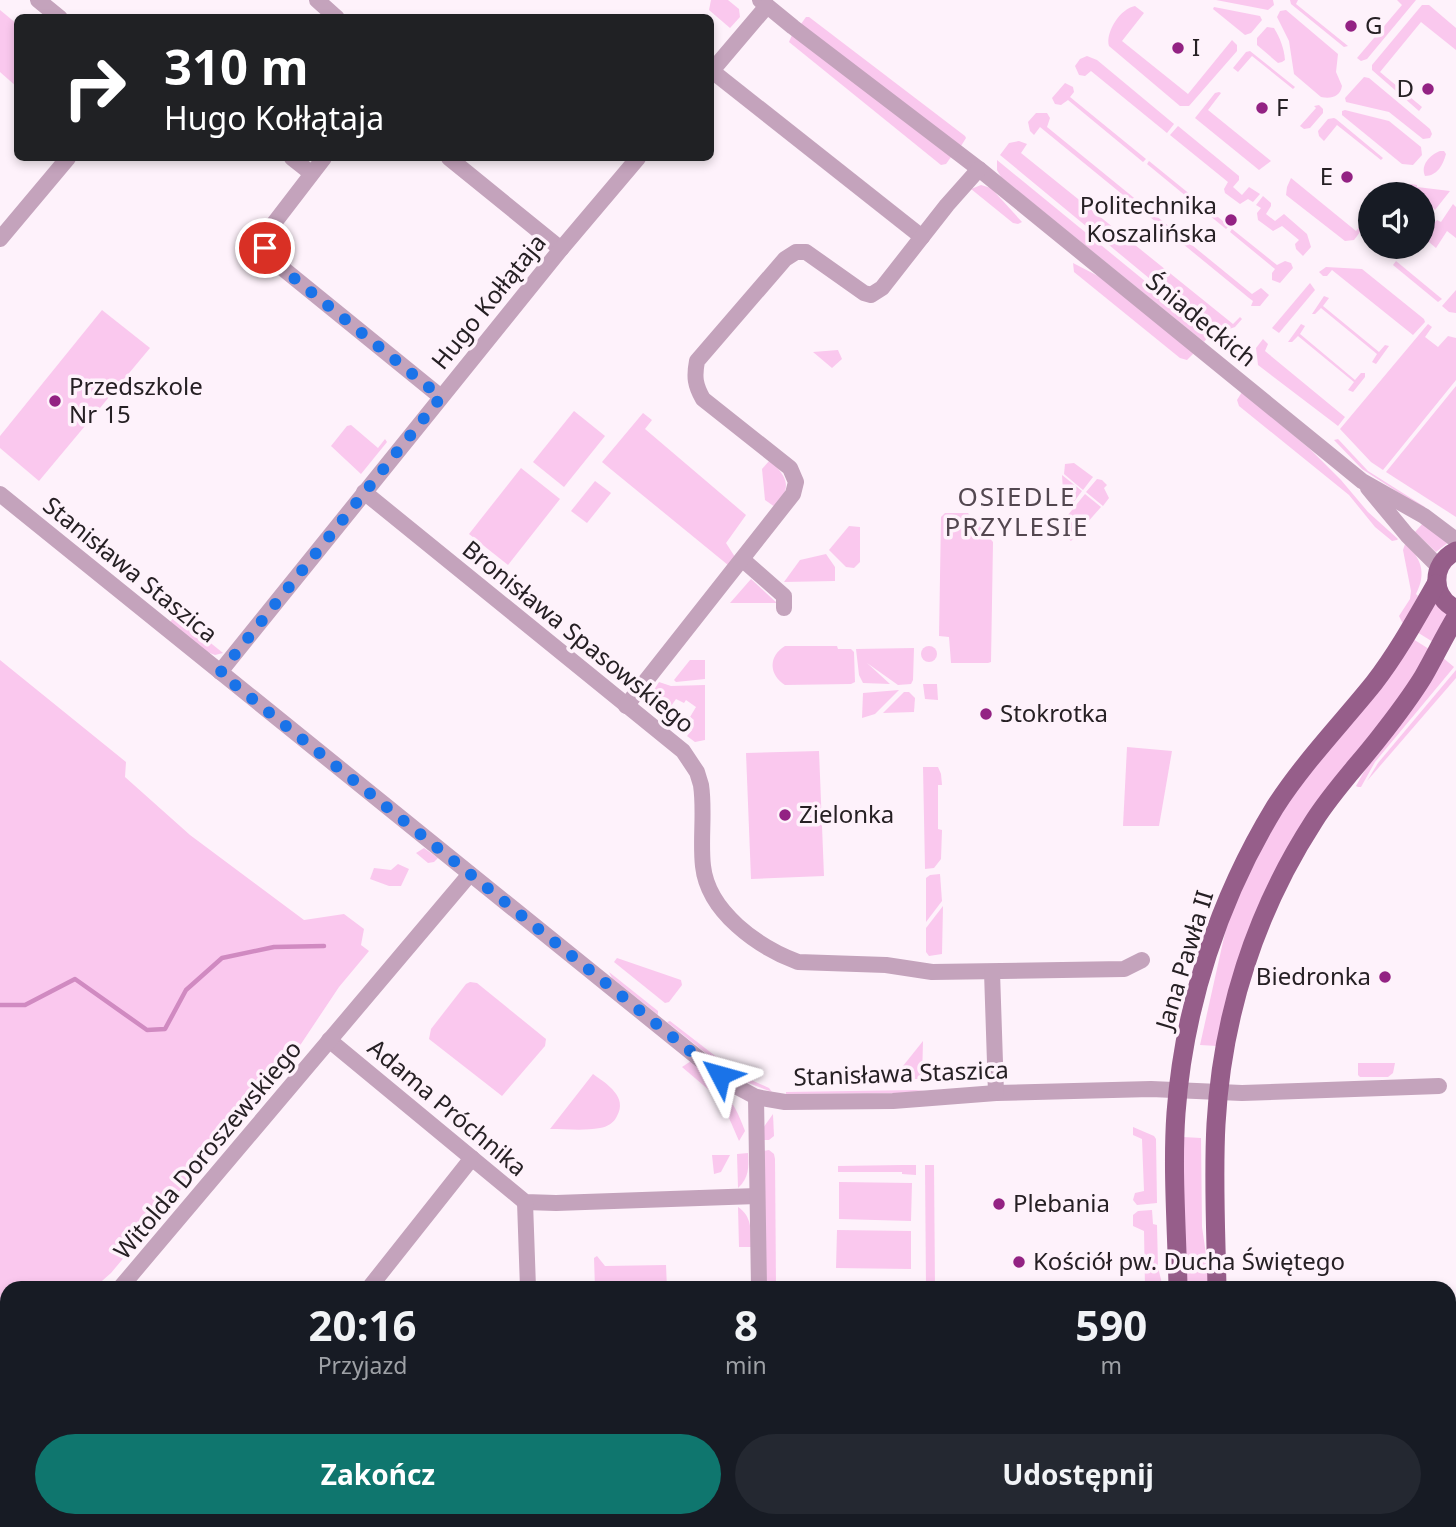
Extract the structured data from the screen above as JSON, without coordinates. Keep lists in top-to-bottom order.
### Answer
{
  "streets": {
    "main road": ["Jana Pawła II"],
    "street": [
      "Hugo Kołłątaja",
      "Śniadeckich",
      "Stanisława Staszica",
      "Bronisława Spasowskiego",
      "Adama Próchnika",
      "Witolda Doroszewskiego"
    ]
  },
  "crossings": [
    ["Hugo Kołłątaja", "Stanisława Staszica"],
    ["Hugo Kołłątaja", "Bronisława Spasowskiego"],
    ["Śniadeckich", "Jana Pawła II"],
    ["Stanisława Staszica", "Jana Pawła II"],
    ["Stanisława Staszica", "Adama Próchnika"],
    ["Adama Próchnika", "Witolda Doroszewskiego"]
  ],
  "districts": ["OSIEDLE PRZYLESIE"],
  "places": [
    "G",
    "I",
    "D",
    "F",
    "E",
    "Politechnika Koszalińska",
    "Przedszkole Nr 15",
    "Stokrotka",
    "Zielonka",
    "Biedronka",
    "Plebania",
    "Kościół pw. Ducha Świętego"
  ],
  "page": {
    "turn": ["310 m", "Hugo Kołłątaja"],
    "eta": [
      "20:16",
      "Przyjazd",
      "8",
      "min",
      "590",
      "m"
    ],
    "buttons": ["Zakończ", "Udostępnij"]
  }
}
